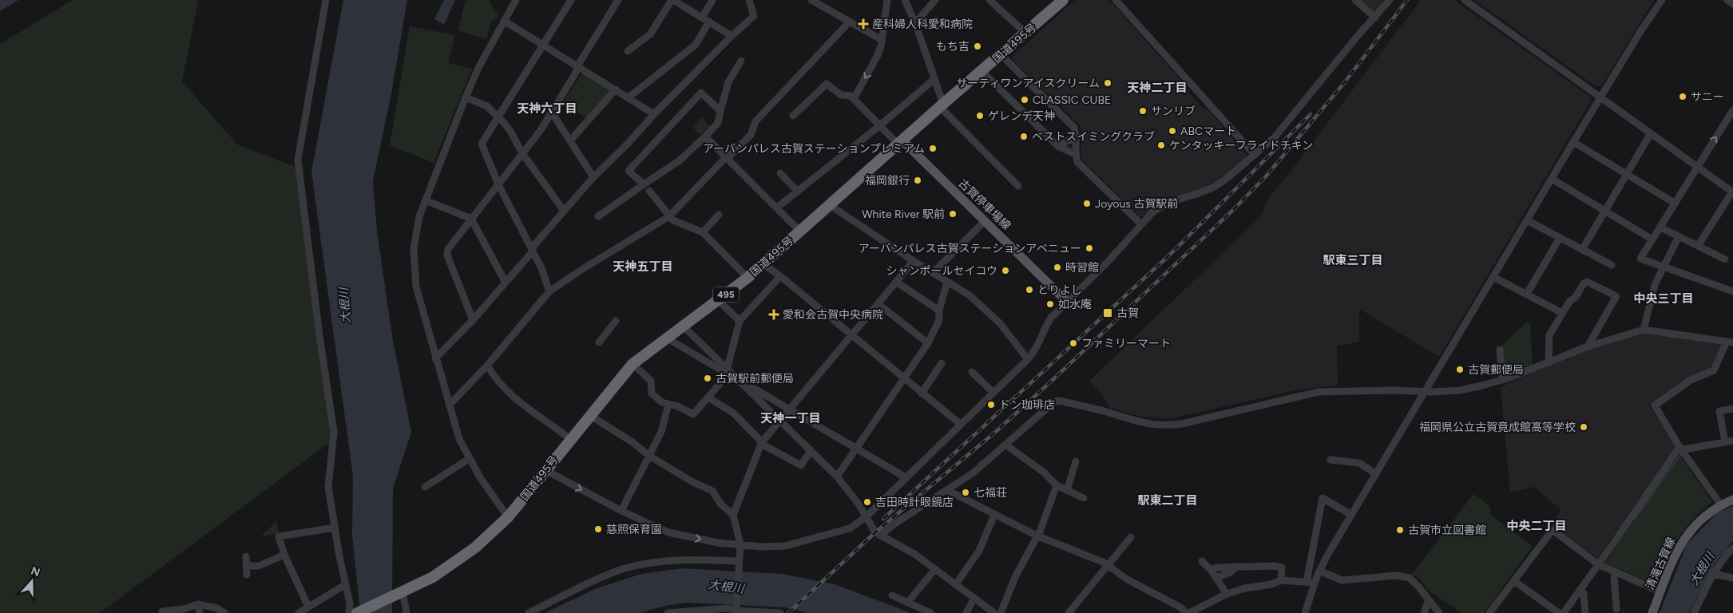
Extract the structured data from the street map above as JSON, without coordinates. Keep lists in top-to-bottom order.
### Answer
{
  "streets": {
    "highway": ["国道495号", "495"],
    "main road": ["古賀停車場線", "清滝古賀線"]
  },
  "crossings": [
    ["国道495号", "古賀停車場線"],
    ["国道495号", "495"]
  ],
  "districts": [
    "天神二丁目",
    "天神六丁目",
    "駅東三丁目",
    "天神五丁目",
    "中央三丁目",
    "天神一丁目",
    "駅東二丁目",
    "中央二丁目"
  ],
  "water": ["大根川"],
  "places": {
    "health": ["産科婦人科愛和病院", "愛和会古賀中央病院"],
    "other": [
      "もち吉",
      "サーティワンアイスクリーム",
      "サニー",
      "CLASSIC CUBE",
      "サンリブ",
      "ゲレンデ天神",
      "ABCマート",
      "ベストスイミングクラブ",
      "ケンタッキーフライドチキン",
      "アーバンパレス古賀ステーションプレミアム",
      "福岡銀行",
      "Joyous 古賀駅前",
      "White River 駅前",
      "アーバンパレス古賀ステーションアベニュー",
      "時習館",
      "シャンポールセイコウ",
      "とりよし",
      "如水庵",
      "ファミリーマート",
      "古賀郵便局",
      "古賀駅前郵便局",
      "ドン珈琲店",
      "福岡県公立古賀竟成館高等学校",
      "七福荘",
      "吉田時計眼鏡店",
      "慈照保育園",
      "古賀市立図書館"
    ],
    "transit": ["古賀"]
  },
  "north": "top"
}
